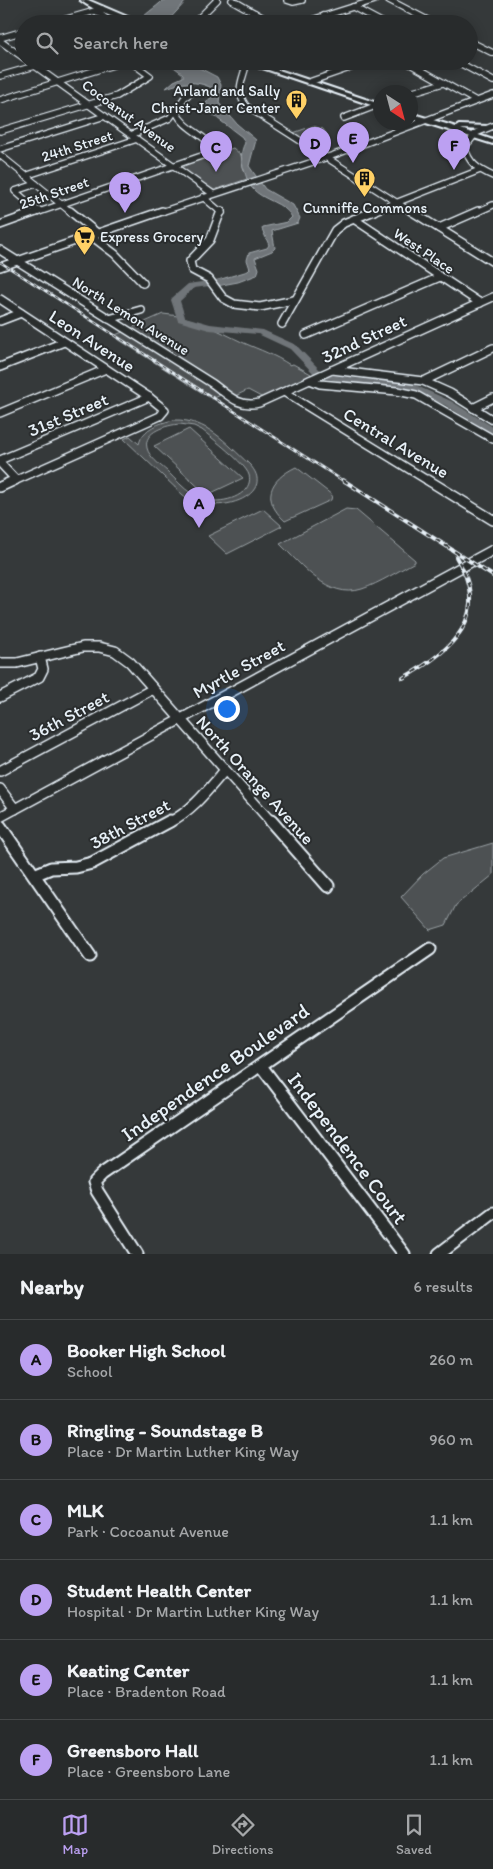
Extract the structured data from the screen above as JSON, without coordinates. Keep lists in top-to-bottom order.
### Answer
{
  "streets": {
    "street": [
      "Cocoanut Avenue",
      "24th Street",
      "25th Street",
      "West Place",
      "North Lemon Avenue",
      "32nd Street",
      "Leon Avenue",
      "31st Street",
      "Central Avenue",
      "Myrtle Street",
      "36th Street",
      "North Orange Avenue",
      "38th Street",
      "Independence Boulevard",
      "Independence Court"
    ]
  },
  "crossings": [
    ["Cocoanut Avenue", "24th Street"],
    ["Cocoanut Avenue", "25th Street"],
    ["West Place", "32nd Street"],
    ["North Lemon Avenue", "32nd Street"],
    ["32nd Street", "Central Avenue"],
    ["Leon Avenue", "31st Street"],
    ["Myrtle Street", "North Orange Avenue"],
    ["36th Street", "North Orange Avenue"],
    ["North Orange Avenue", "38th Street"],
    ["Independence Boulevard", "Independence Court"]
  ],
  "places": {
    "building": ["Arland and Sally Christ-Janer Center", "Cunniffe Commons"],
    "supermarket": ["Express Grocery"]
  },
  "north": "bottom right",
  "page": {
    "search": "Search here",
    "pins": [
      "E",
      "D",
      "F",
      "C",
      "B",
      "A"
    ],
    "heading": ["Nearby", "6 results"],
    "list": [
      {
        "mark": "A",
        "name": "Booker High School",
        "note": "School",
        "value": "260 m"
      },
      {
        "mark": "B",
        "name": "Ringling - Soundstage B",
        "note": "Place · Dr Martin Luther King Way",
        "value": "960 m"
      },
      {
        "mark": "C",
        "name": "MLK",
        "note": "Park · Cocoanut Avenue",
        "value": "1.1 km"
      },
      {
        "mark": "D",
        "name": "Student Health Center",
        "note": "Hospital · Dr Martin Luther King Way",
        "value": "1.1 km"
      },
      {
        "mark": "E",
        "name": "Keating Center",
        "note": "Place · Bradenton Road",
        "value": "1.1 km"
      },
      {
        "mark": "F",
        "name": "Greensboro Hall",
        "note": "Place · Greensboro Lane",
        "value": "1.1 km"
      }
    ],
    "nav": ["Map", "Directions", "Saved"]
  }
}
